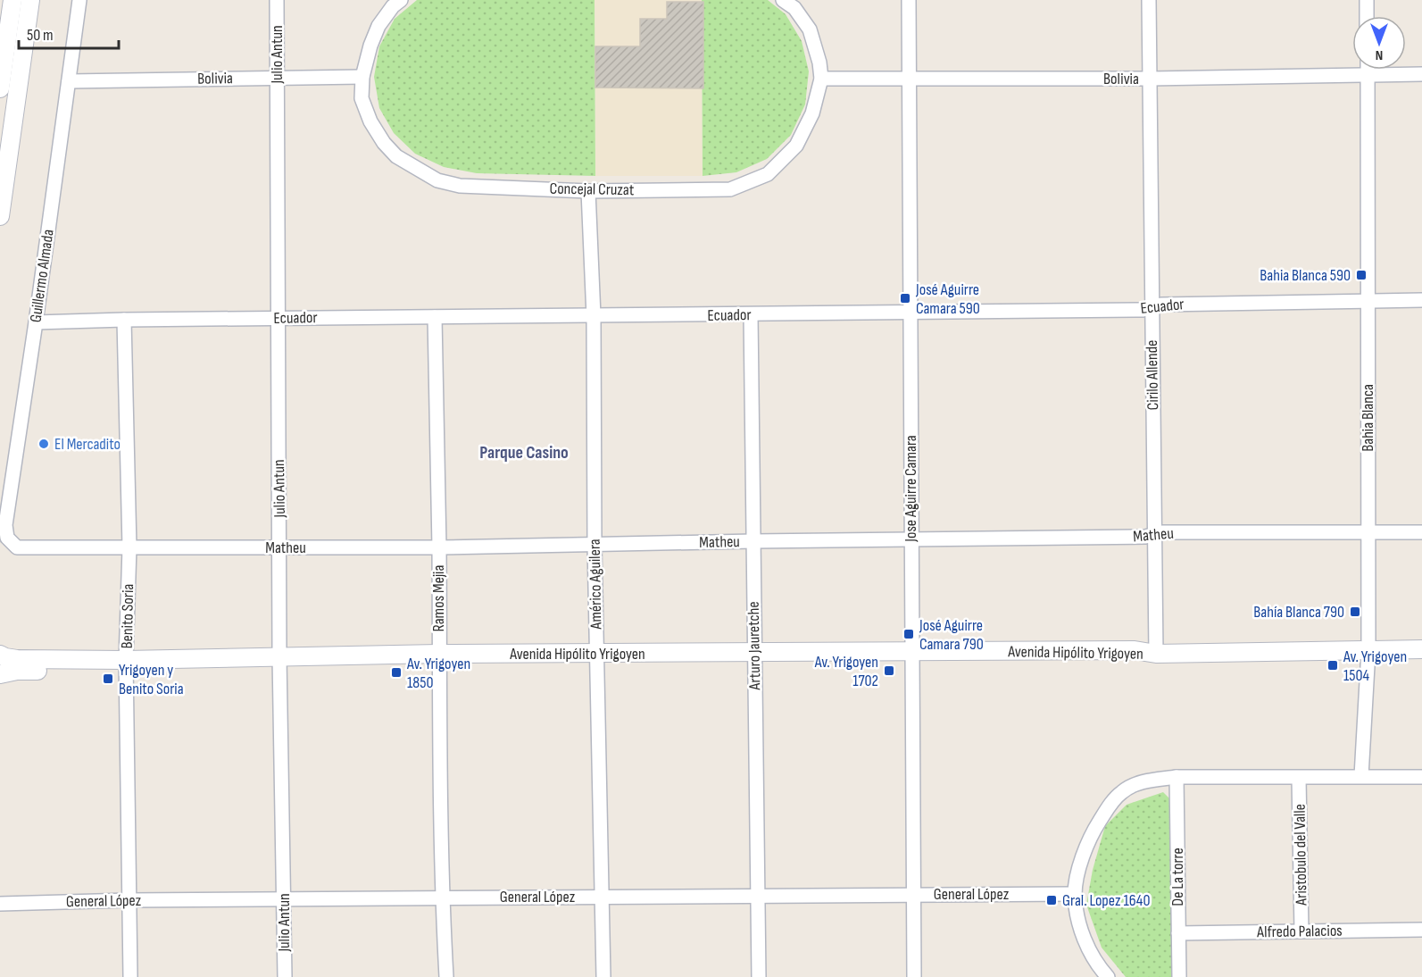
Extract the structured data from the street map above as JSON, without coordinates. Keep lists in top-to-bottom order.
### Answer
{
  "streets": {
    "main road": ["Avenida Hipólito Yrigoyen"],
    "street": [
      "Julio Antun",
      "Bolivia",
      "Concejal Cruzat",
      "Guillermo Almada",
      "Ecuador",
      "Cirilo Allende",
      "Bahia Blanca",
      "Jose Aguirre Camara",
      "Matheu",
      "Américo Aguilera",
      "Ramos Mejia",
      "Benito Soria",
      "Arturo Jauretche",
      "Aristobulo del Valle",
      "De La torre",
      "General López",
      "Alfredo Palacios"
    ]
  },
  "crossings": [
    ["Julio Antun", "Bolivia"],
    ["Julio Antun", "Ecuador"],
    ["Julio Antun", "Matheu"],
    ["Julio Antun", "Avenida Hipólito Yrigoyen"],
    ["Julio Antun", "General López"],
    ["Bolivia", "Concejal Cruzat"],
    ["Bolivia", "Guillermo Almada"],
    ["Bolivia", "Cirilo Allende"],
    ["Bolivia", "Bahia Blanca"],
    ["Bolivia", "Jose Aguirre Camara"],
    ["Concejal Cruzat", "Américo Aguilera"],
    ["Guillermo Almada", "Ecuador"],
    ["Guillermo Almada", "Matheu"],
    ["Ecuador", "Cirilo Allende"],
    ["Ecuador", "Bahia Blanca"],
    ["Ecuador", "Jose Aguirre Camara"],
    ["Ecuador", "Américo Aguilera"],
    ["Ecuador", "Ramos Mejia"],
    ["Ecuador", "Benito Soria"],
    ["Ecuador", "Arturo Jauretche"],
    ["Cirilo Allende", "Matheu"],
    ["Cirilo Allende", "Avenida Hipólito Yrigoyen"],
    ["Bahia Blanca", "Matheu"],
    ["Bahia Blanca", "Avenida Hipólito Yrigoyen"],
    ["Jose Aguirre Camara", "Matheu"],
    ["Jose Aguirre Camara", "Avenida Hipólito Yrigoyen"],
    ["Jose Aguirre Camara", "General López"],
    ["Matheu", "Américo Aguilera"],
    ["Matheu", "Ramos Mejia"],
    ["Matheu", "Benito Soria"],
    ["Matheu", "Arturo Jauretche"],
    ["Américo Aguilera", "Avenida Hipólito Yrigoyen"],
    ["Américo Aguilera", "General López"],
    ["Ramos Mejia", "Avenida Hipólito Yrigoyen"],
    ["Ramos Mejia", "General López"],
    ["Benito Soria", "Avenida Hipólito Yrigoyen"],
    ["Benito Soria", "General López"],
    ["Arturo Jauretche", "Avenida Hipólito Yrigoyen"],
    ["Arturo Jauretche", "General López"],
    ["Aristobulo del Valle", "Alfredo Palacios"],
    ["De La torre", "Alfredo Palacios"]
  ],
  "districts": ["Parque Casino"],
  "places": {
    "transit": [
      "Bahia Blanca 590",
      "José Aguirre Camara 590",
      "Bahía Blanca 790",
      "José Aguirre Camara 790",
      "Av. Yrigoyen 1504",
      "Av. Yrigoyen 1702",
      "Av. Yrigoyen 1850",
      "Yrigoyen y Benito Soria",
      "Gral. Lopez 1640"
    ],
    "other": ["El Mercadito"]
  },
  "scale_bar": "50 m",
  "north": "bottom"
}
